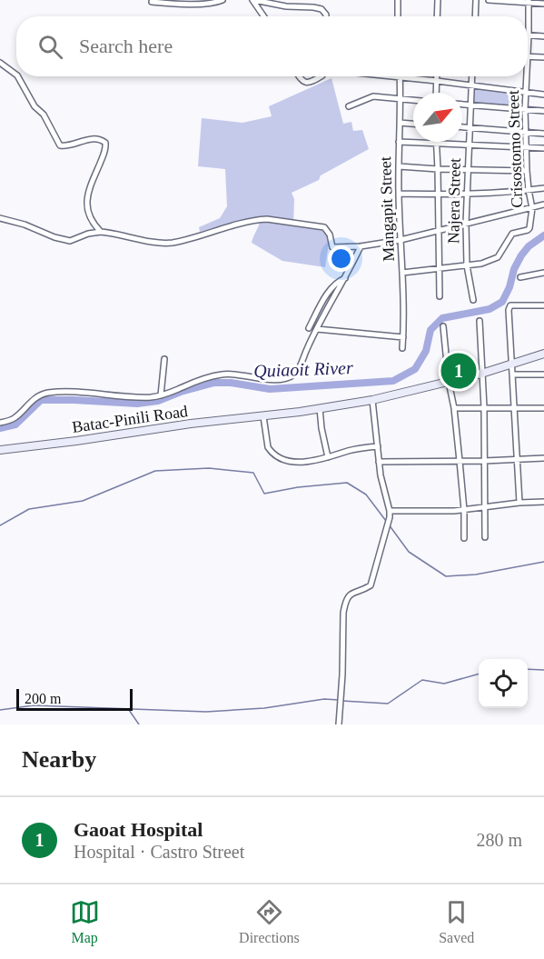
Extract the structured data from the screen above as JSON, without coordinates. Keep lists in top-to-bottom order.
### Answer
{
  "streets": {
    "main road": ["Batac-Pinili Road"],
    "street": ["Crisostomo Street", "Najera Street", "Mangapit Street"]
  },
  "crossings": [
    ["Crisostomo Street", "Najera Street"]
  ],
  "water": ["Quiaoit River"],
  "scale_bar": "200 m",
  "north": "top right",
  "page": {
    "search": "Search here",
    "pins": "1",
    "scale": "200 m",
    "heading": "Nearby",
    "list": [
      {
        "mark": "1",
        "name": "Gaoat Hospital",
        "note": "Hospital · Castro Street",
        "value": "280 m"
      }
    ],
    "nav": ["Map", "Directions", "Saved"]
  }
}
